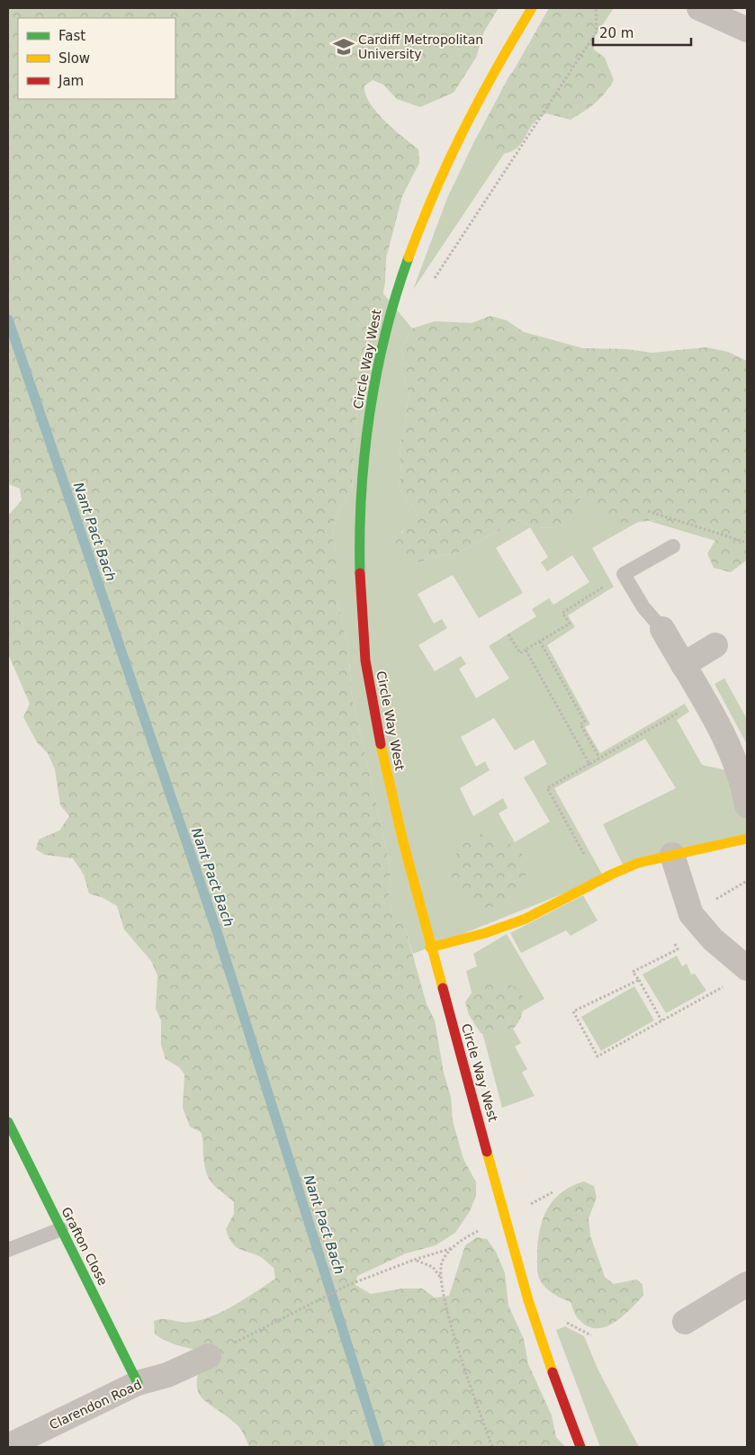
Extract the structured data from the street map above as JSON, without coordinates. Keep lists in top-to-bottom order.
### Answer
{
  "streets": {
    "street": ["Circle Way West", "Grafton Close", "Clarendon Road"]
  },
  "crossings": [
    ["Grafton Close", "Clarendon Road"]
  ],
  "water": ["Nant Pact Bach"],
  "places": {
    "school or university": ["Cardiff Metropolitan University"]
  },
  "legend": ["Fast", "Slow", "Jam"],
  "scale_bar": "20 m"
}
